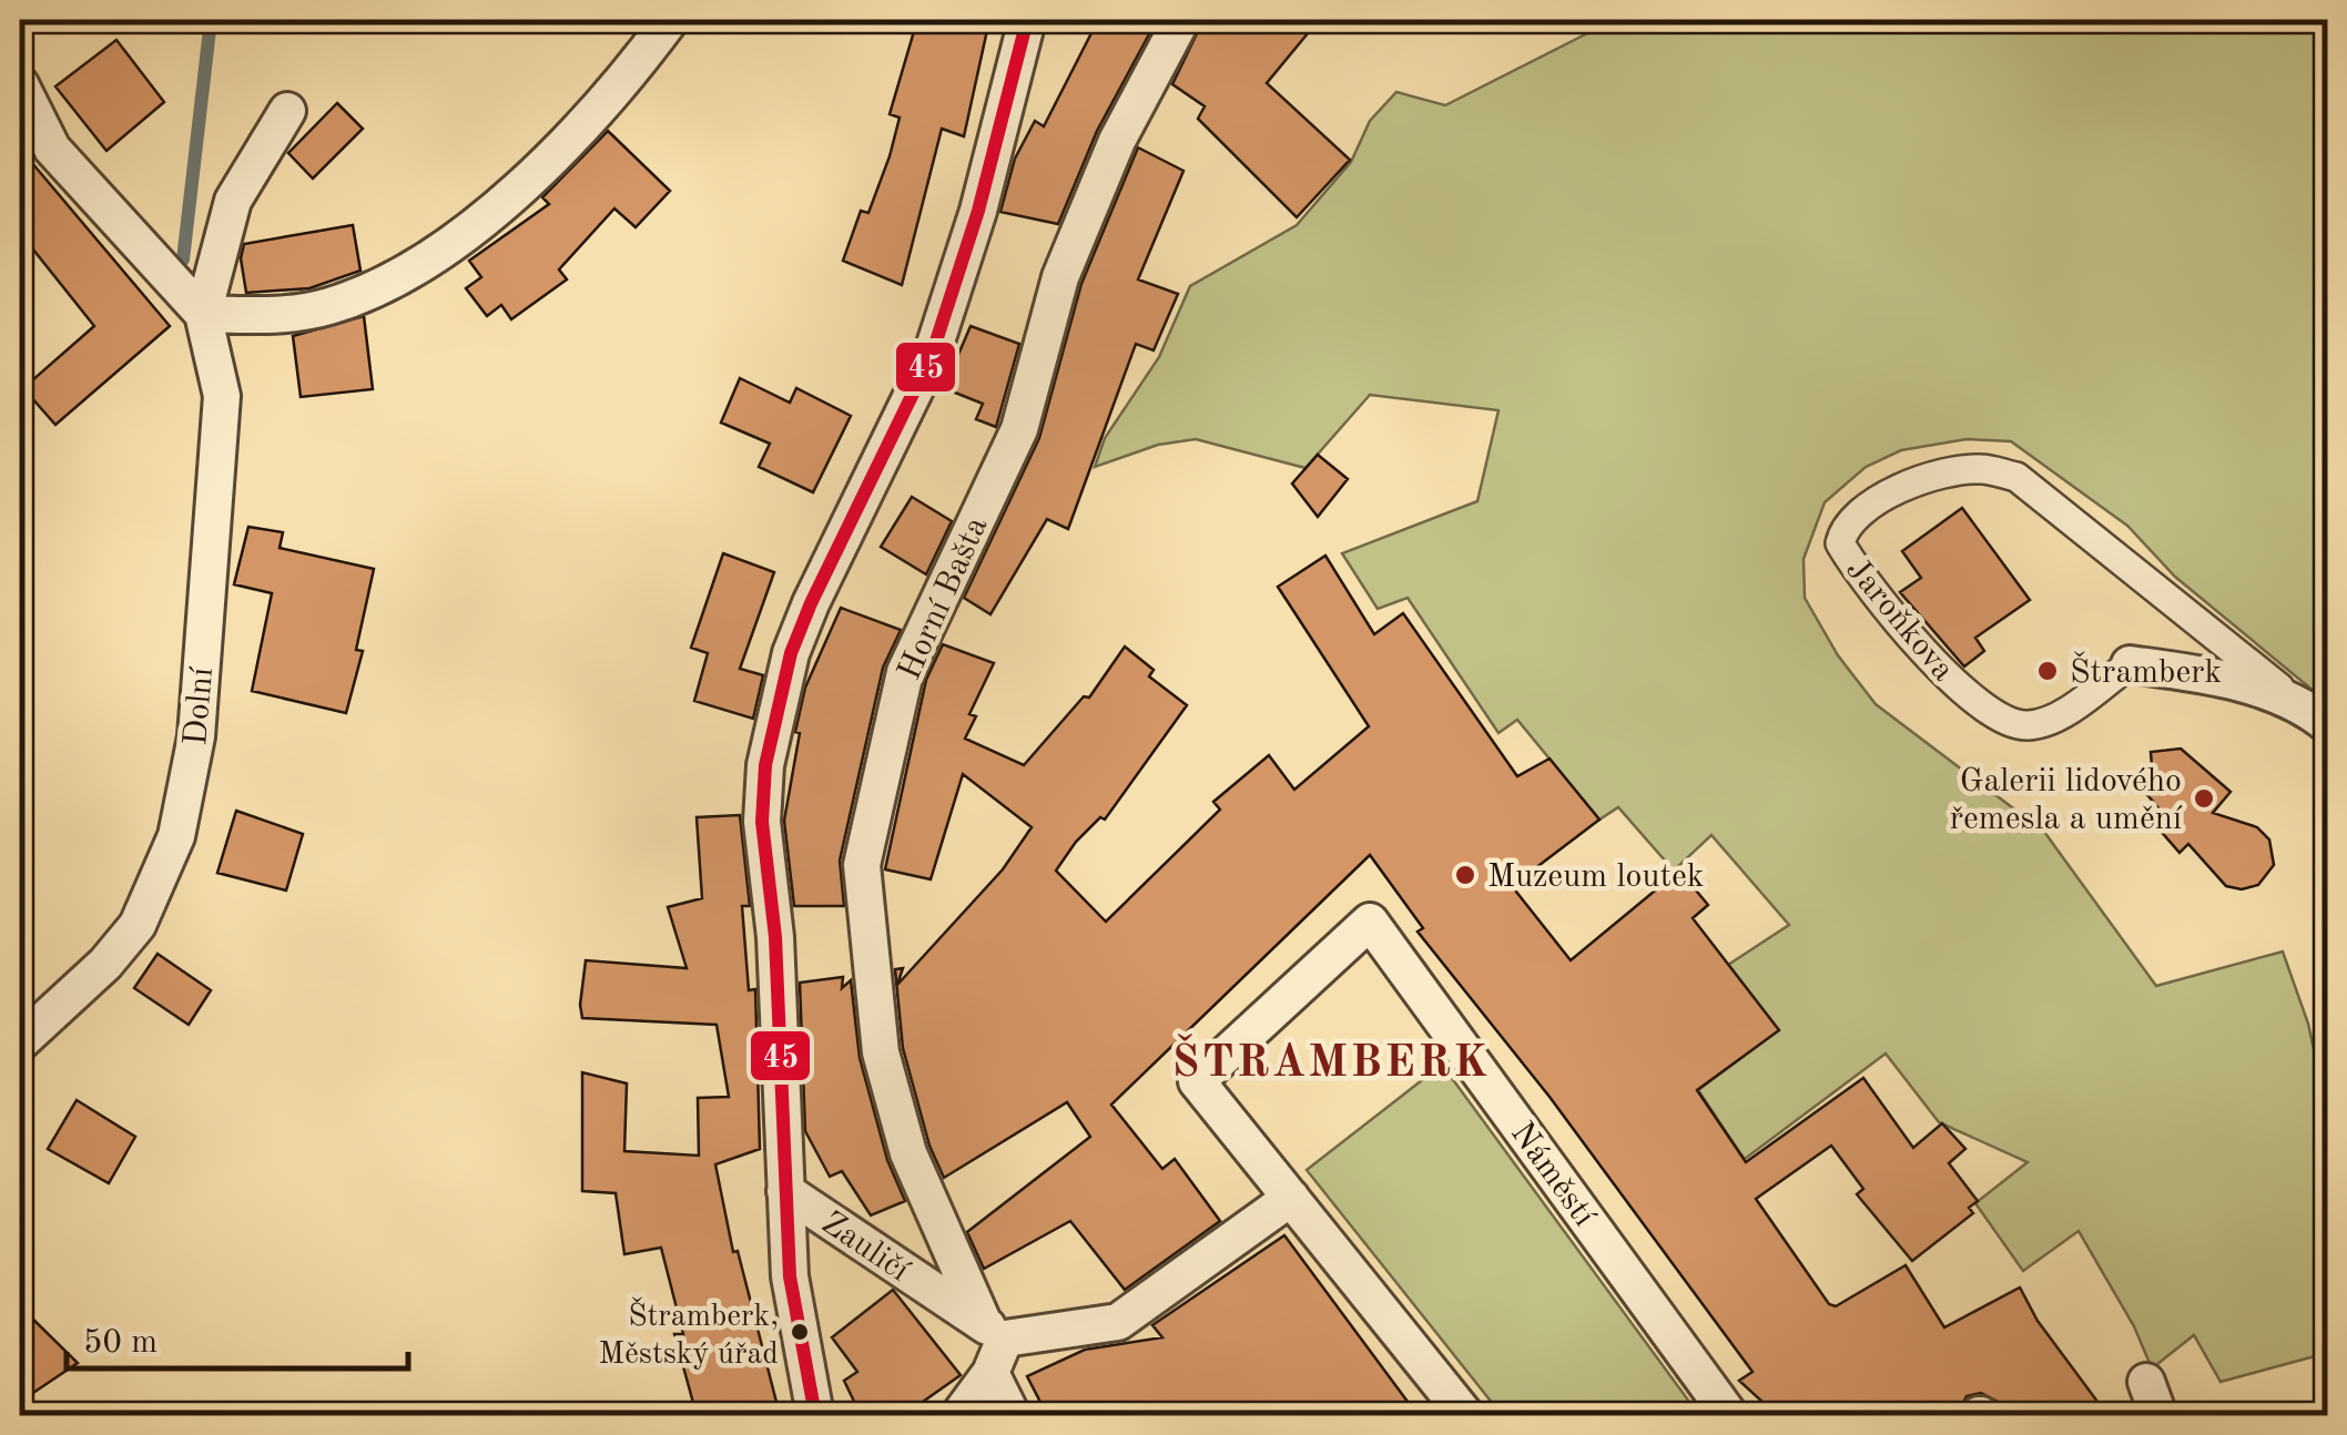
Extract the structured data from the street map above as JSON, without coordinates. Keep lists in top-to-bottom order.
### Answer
{
  "streets": {
    "street": [
      "Horní Bašta",
      "Jaroňkova",
      "Dolní",
      "Náměstí",
      "Zauličí"
    ]
  },
  "crossings": [
    ["Horní Bašta", "Zauličí"]
  ],
  "districts": ["ŠTRAMBERK"],
  "places": [
    "Štramberk",
    "Galerii lidového řemesla a umění",
    "Muzeum loutek",
    "Štramberk, Městský úřad"
  ],
  "lines": ["transit line 45"],
  "scale_bar": "50 m"
}
